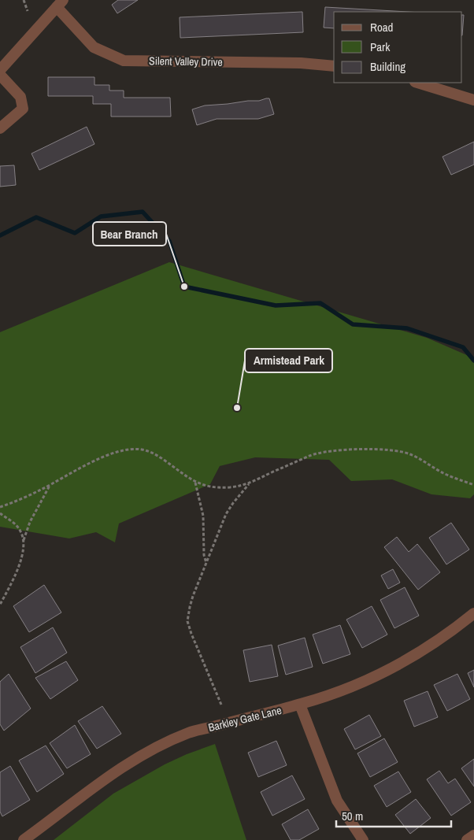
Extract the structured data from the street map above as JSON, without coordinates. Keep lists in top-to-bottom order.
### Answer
{
  "streets": {
    "street": ["Silent Valley Drive", "Barkley Gate Lane"]
  },
  "places": ["Bear Branch", "Armistead Park"],
  "legend": ["Road", "Park", "Building"],
  "scale_bar": "50 m"
}
